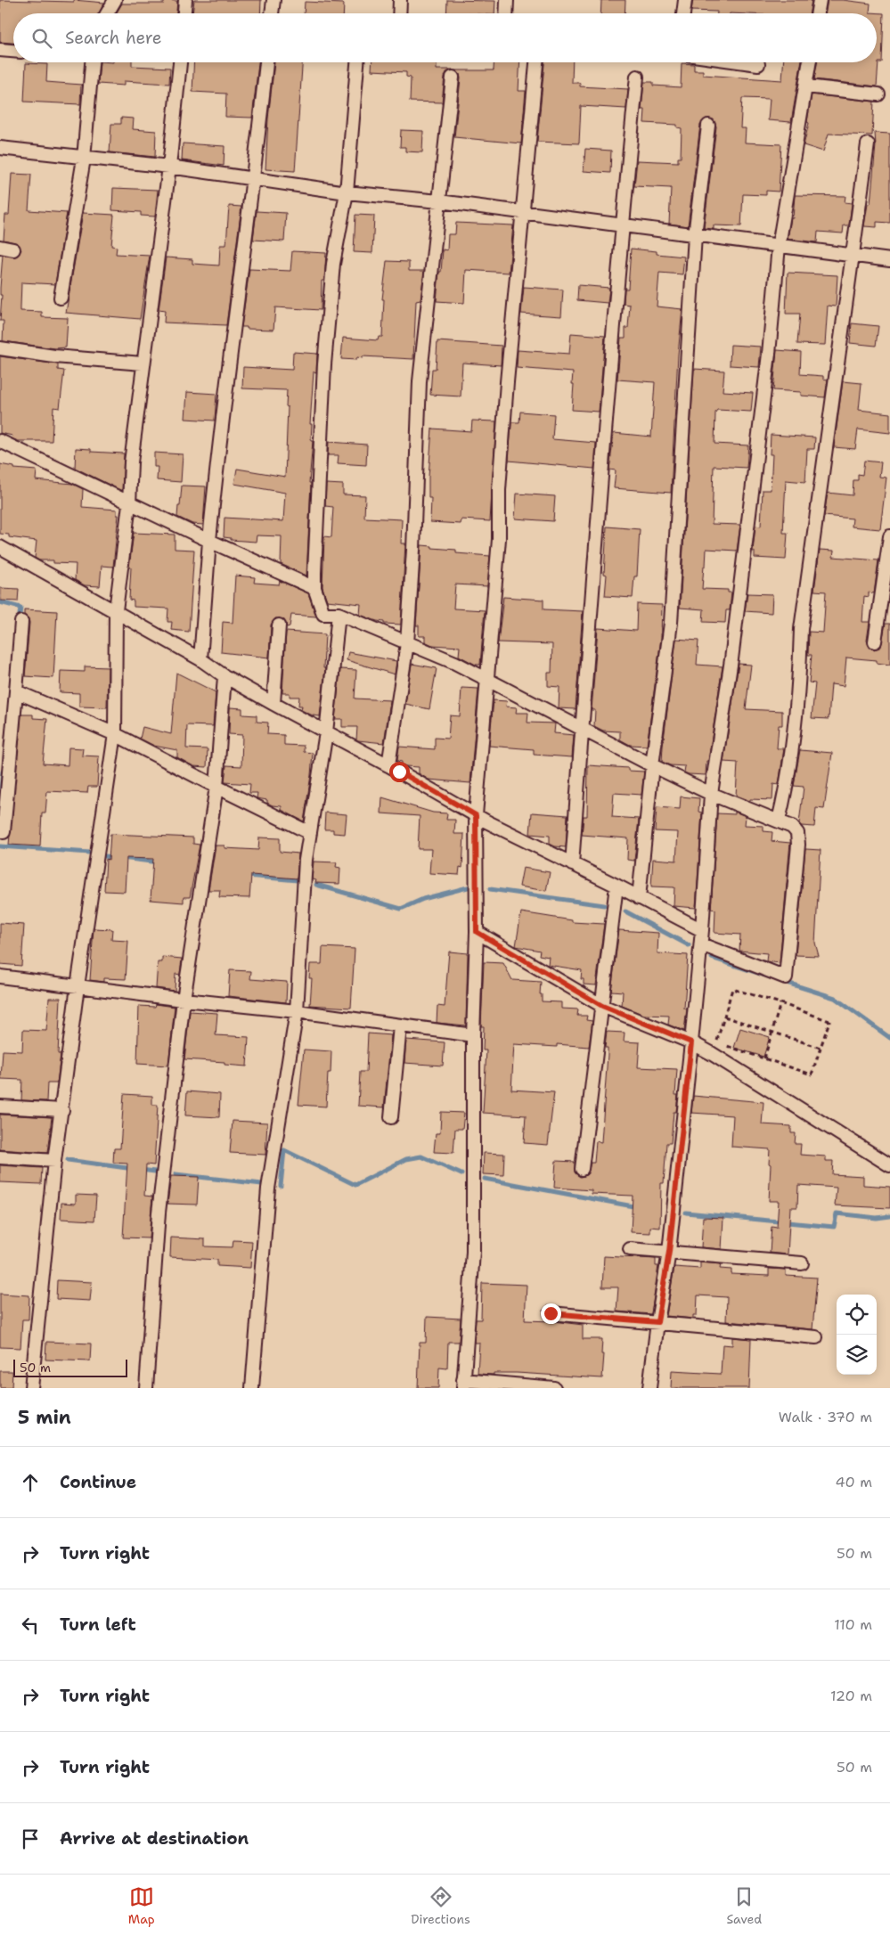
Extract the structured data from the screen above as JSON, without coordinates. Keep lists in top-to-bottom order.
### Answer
{
  "scale_bar": "50 m",
  "page": {
    "search": "Search here",
    "scale": "50 m",
    "heading": ["5 min", "Walk · 370 m"],
    "list": [
      ["Continue", "40 m"],
      ["Turn right", "50 m"],
      ["Turn left", "110 m"],
      ["Turn right", "120 m"],
      ["Turn right", "50 m"],
      "Arrive at destination"
    ],
    "nav": ["Map", "Directions", "Saved"]
  }
}
